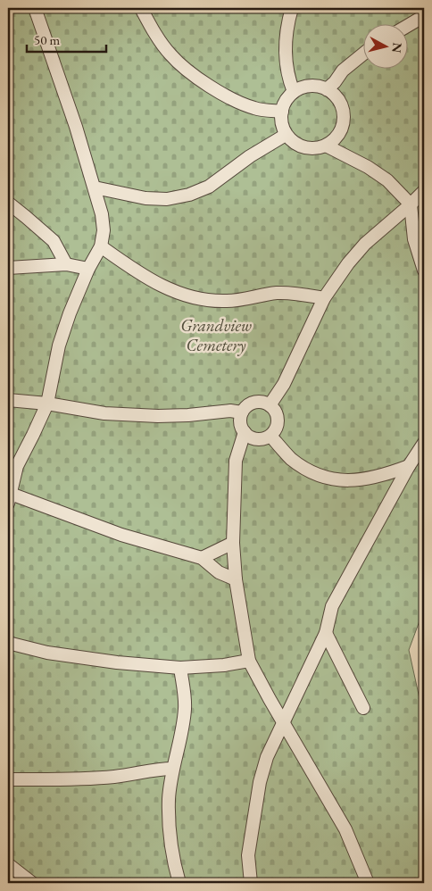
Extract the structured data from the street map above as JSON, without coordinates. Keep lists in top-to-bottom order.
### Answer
{
  "parks": ["Grandview Cemetery"],
  "scale_bar": "50 m",
  "north": "right"
}
